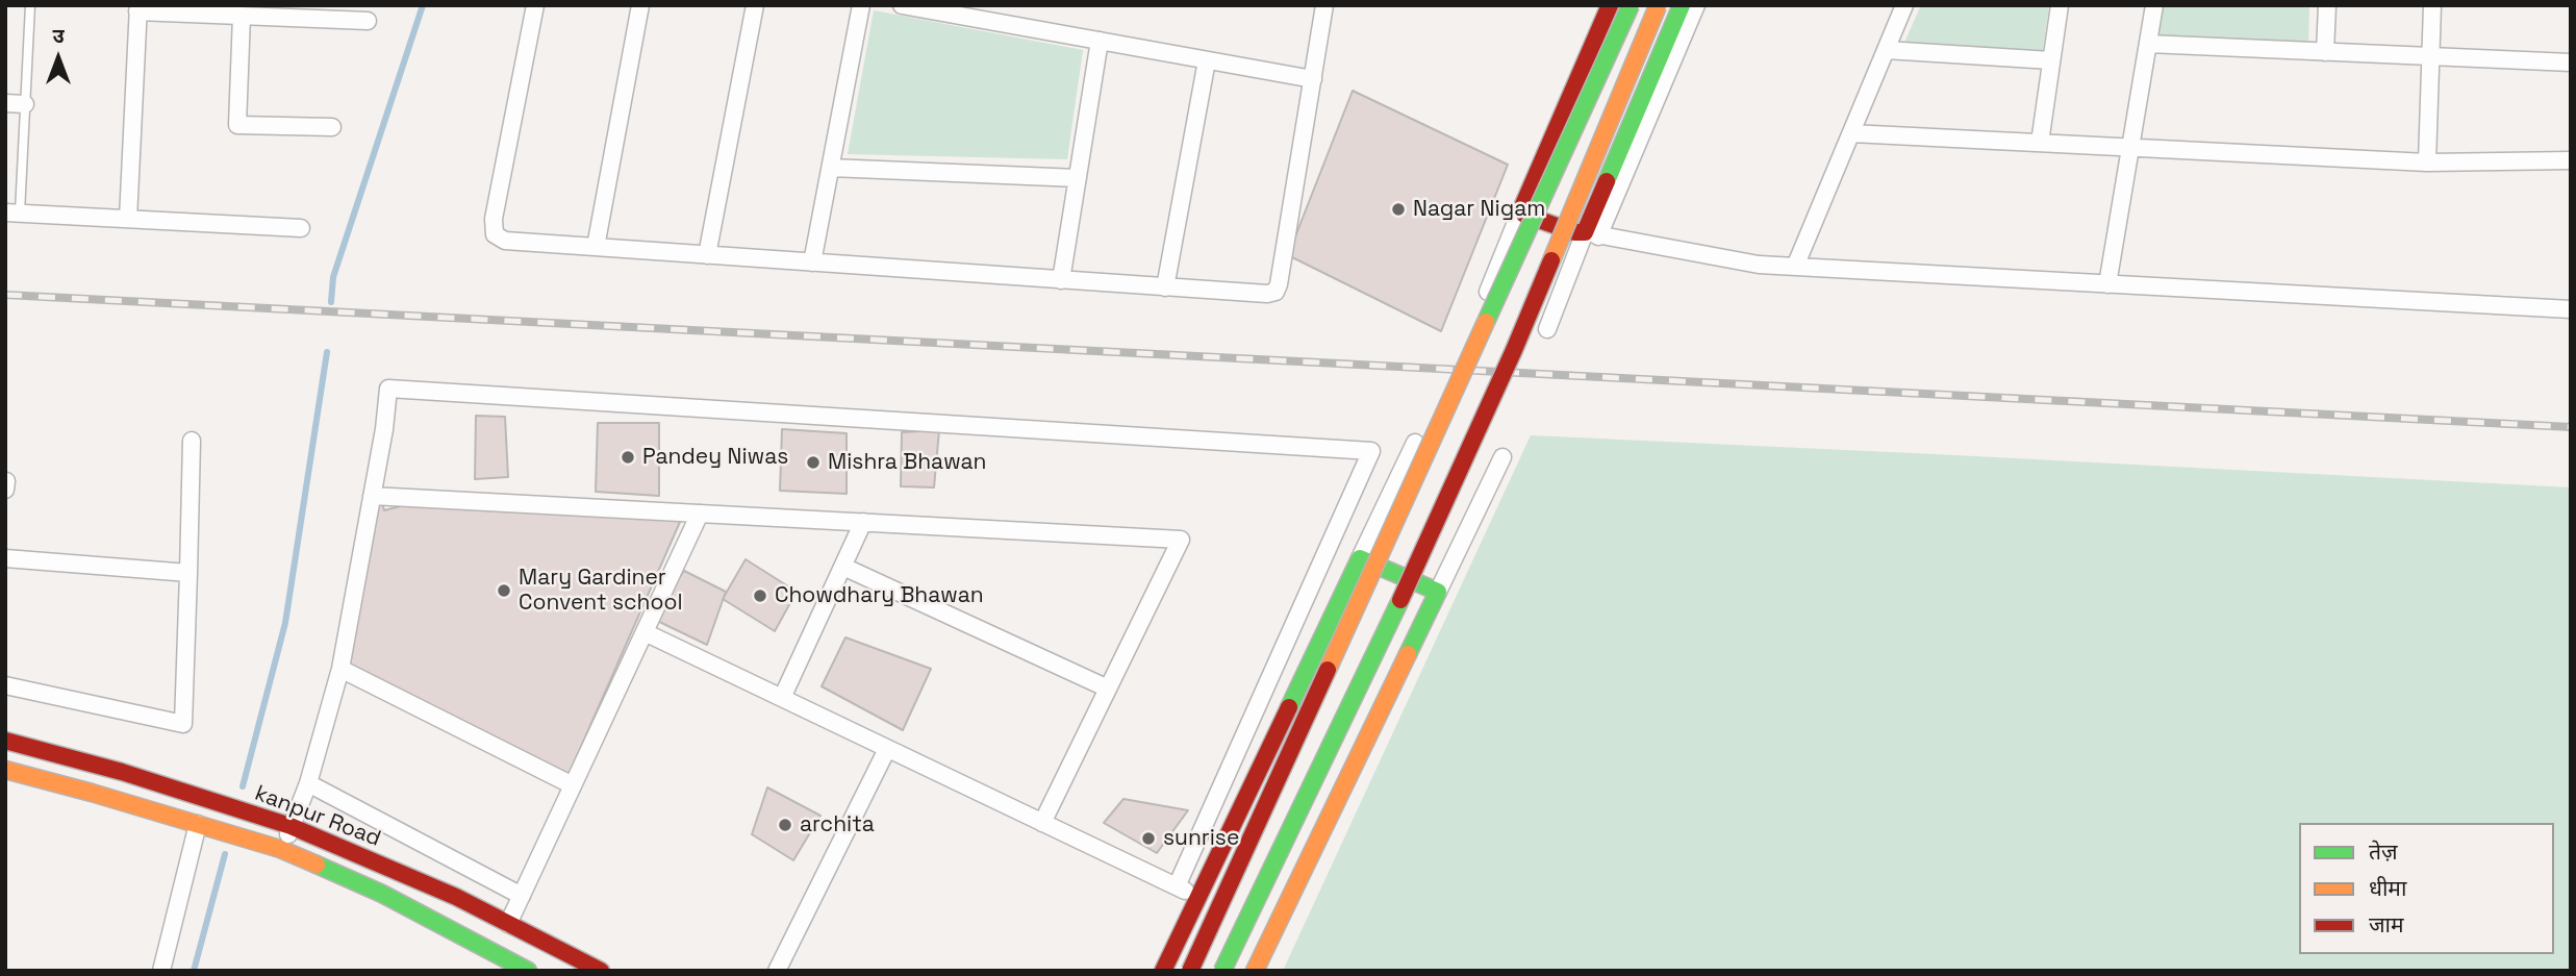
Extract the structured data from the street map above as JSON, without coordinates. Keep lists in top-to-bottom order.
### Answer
{
  "streets": {
    "street": ["kanpur Road"]
  },
  "places": [
    "Nagar Nigam",
    "Pandey Niwas",
    "Mishra Bhawan",
    "Mary Gardiner Convent school",
    "Chowdhary Bhawan",
    "archita",
    "sunrise"
  ],
  "legend": ["तेज़", "धीमा", "जाम"],
  "north": "top"
}
